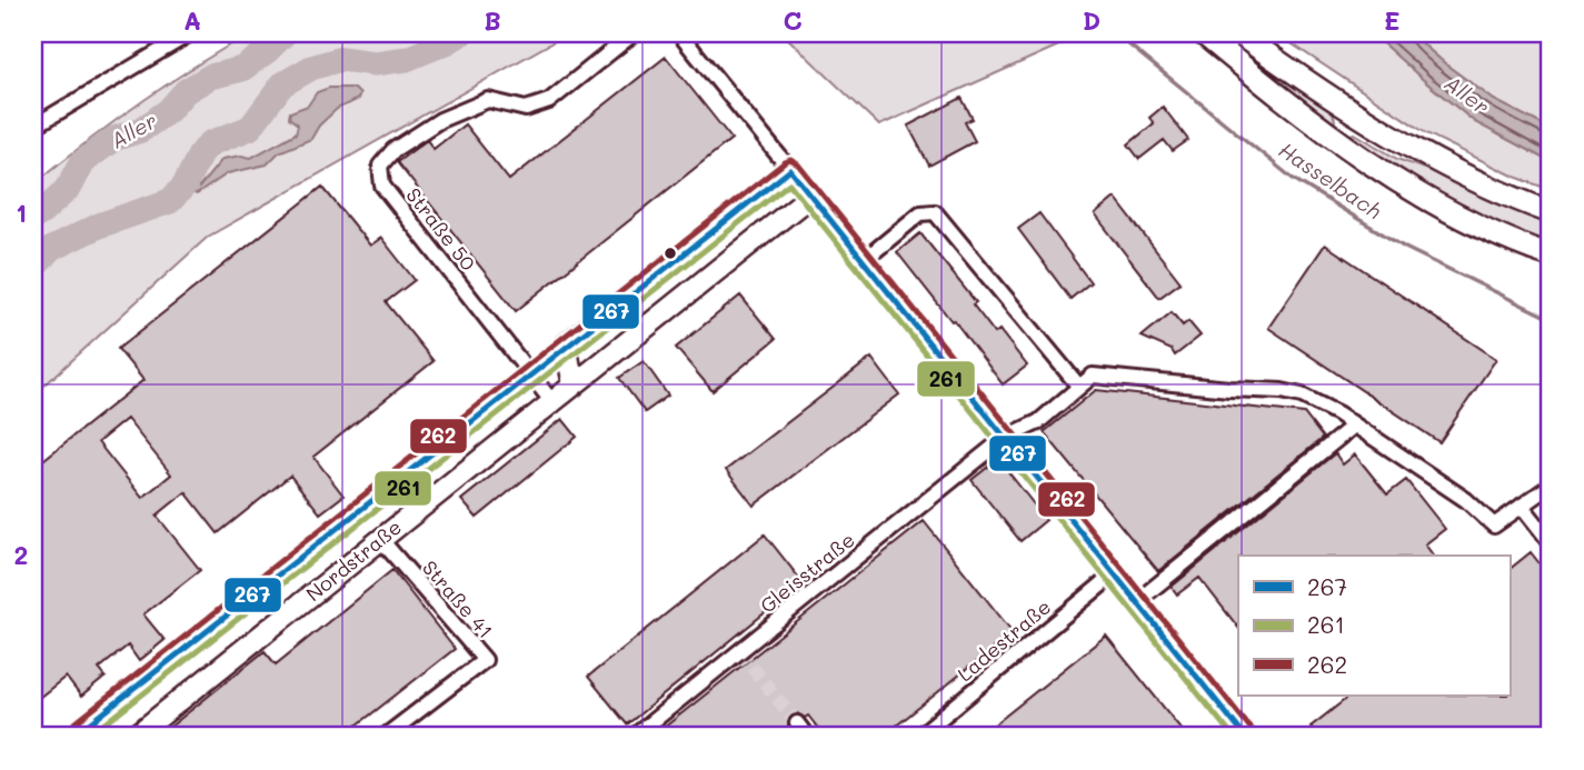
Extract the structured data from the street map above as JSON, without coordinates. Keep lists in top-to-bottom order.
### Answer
{
  "streets": {
    "street": [
      "Straße 50",
      "Nordstraße",
      "Gleisstraße",
      "Straße 41",
      "Ladestraße"
    ]
  },
  "crossings": [
    ["Straße 50", "Nordstraße"],
    ["Nordstraße", "Straße 41"]
  ],
  "water": ["Aller", "Hasselbach"],
  "lines": ["transit line 262", "transit line 267", "transit line 261"],
  "legend": ["267", "261", "262"],
  "grid": {
    "columns": [
      "A",
      "B",
      "C",
      "D",
      "E"
    ],
    "rows": ["1", "2"]
  }
}
